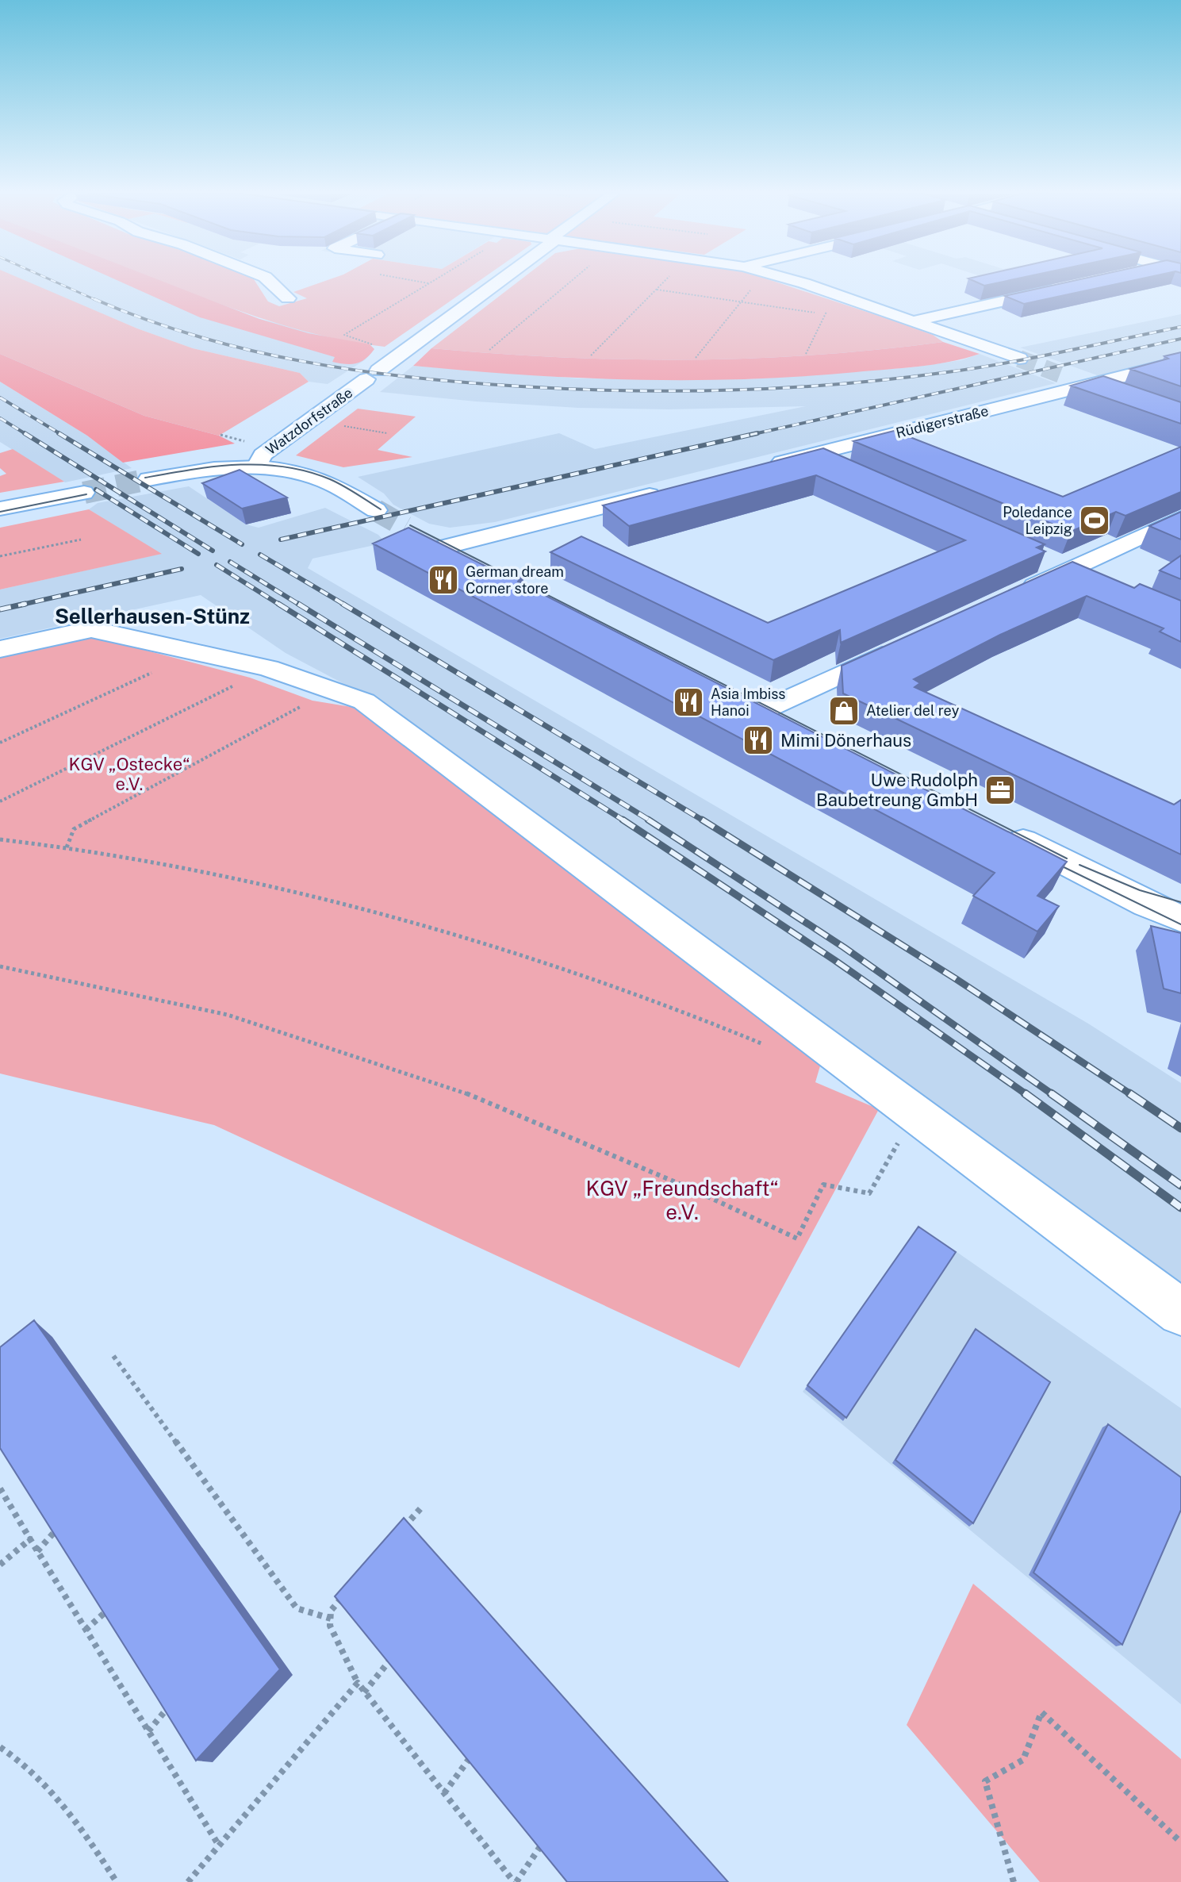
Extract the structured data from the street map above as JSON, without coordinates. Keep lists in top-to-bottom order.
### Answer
{
  "streets": {
    "street": ["Watzdorfstraße", "Rüdigerstraße"]
  },
  "districts": ["Sellerhausen-Stünz"],
  "parks": ["KGV „Ostecke“ e.V.", "KGV „Freundschaft“ e.V."],
  "places": {
    "sports": ["Poledance Leipzig"],
    "restaurant": ["German dream Corner store", "Asia Imbiss Hanoi", "Mimi Dönerhaus"],
    "shop": ["Atelier del rey"],
    "office": ["Uwe Rudolph Baubetreung GmbH"]
  }
}
